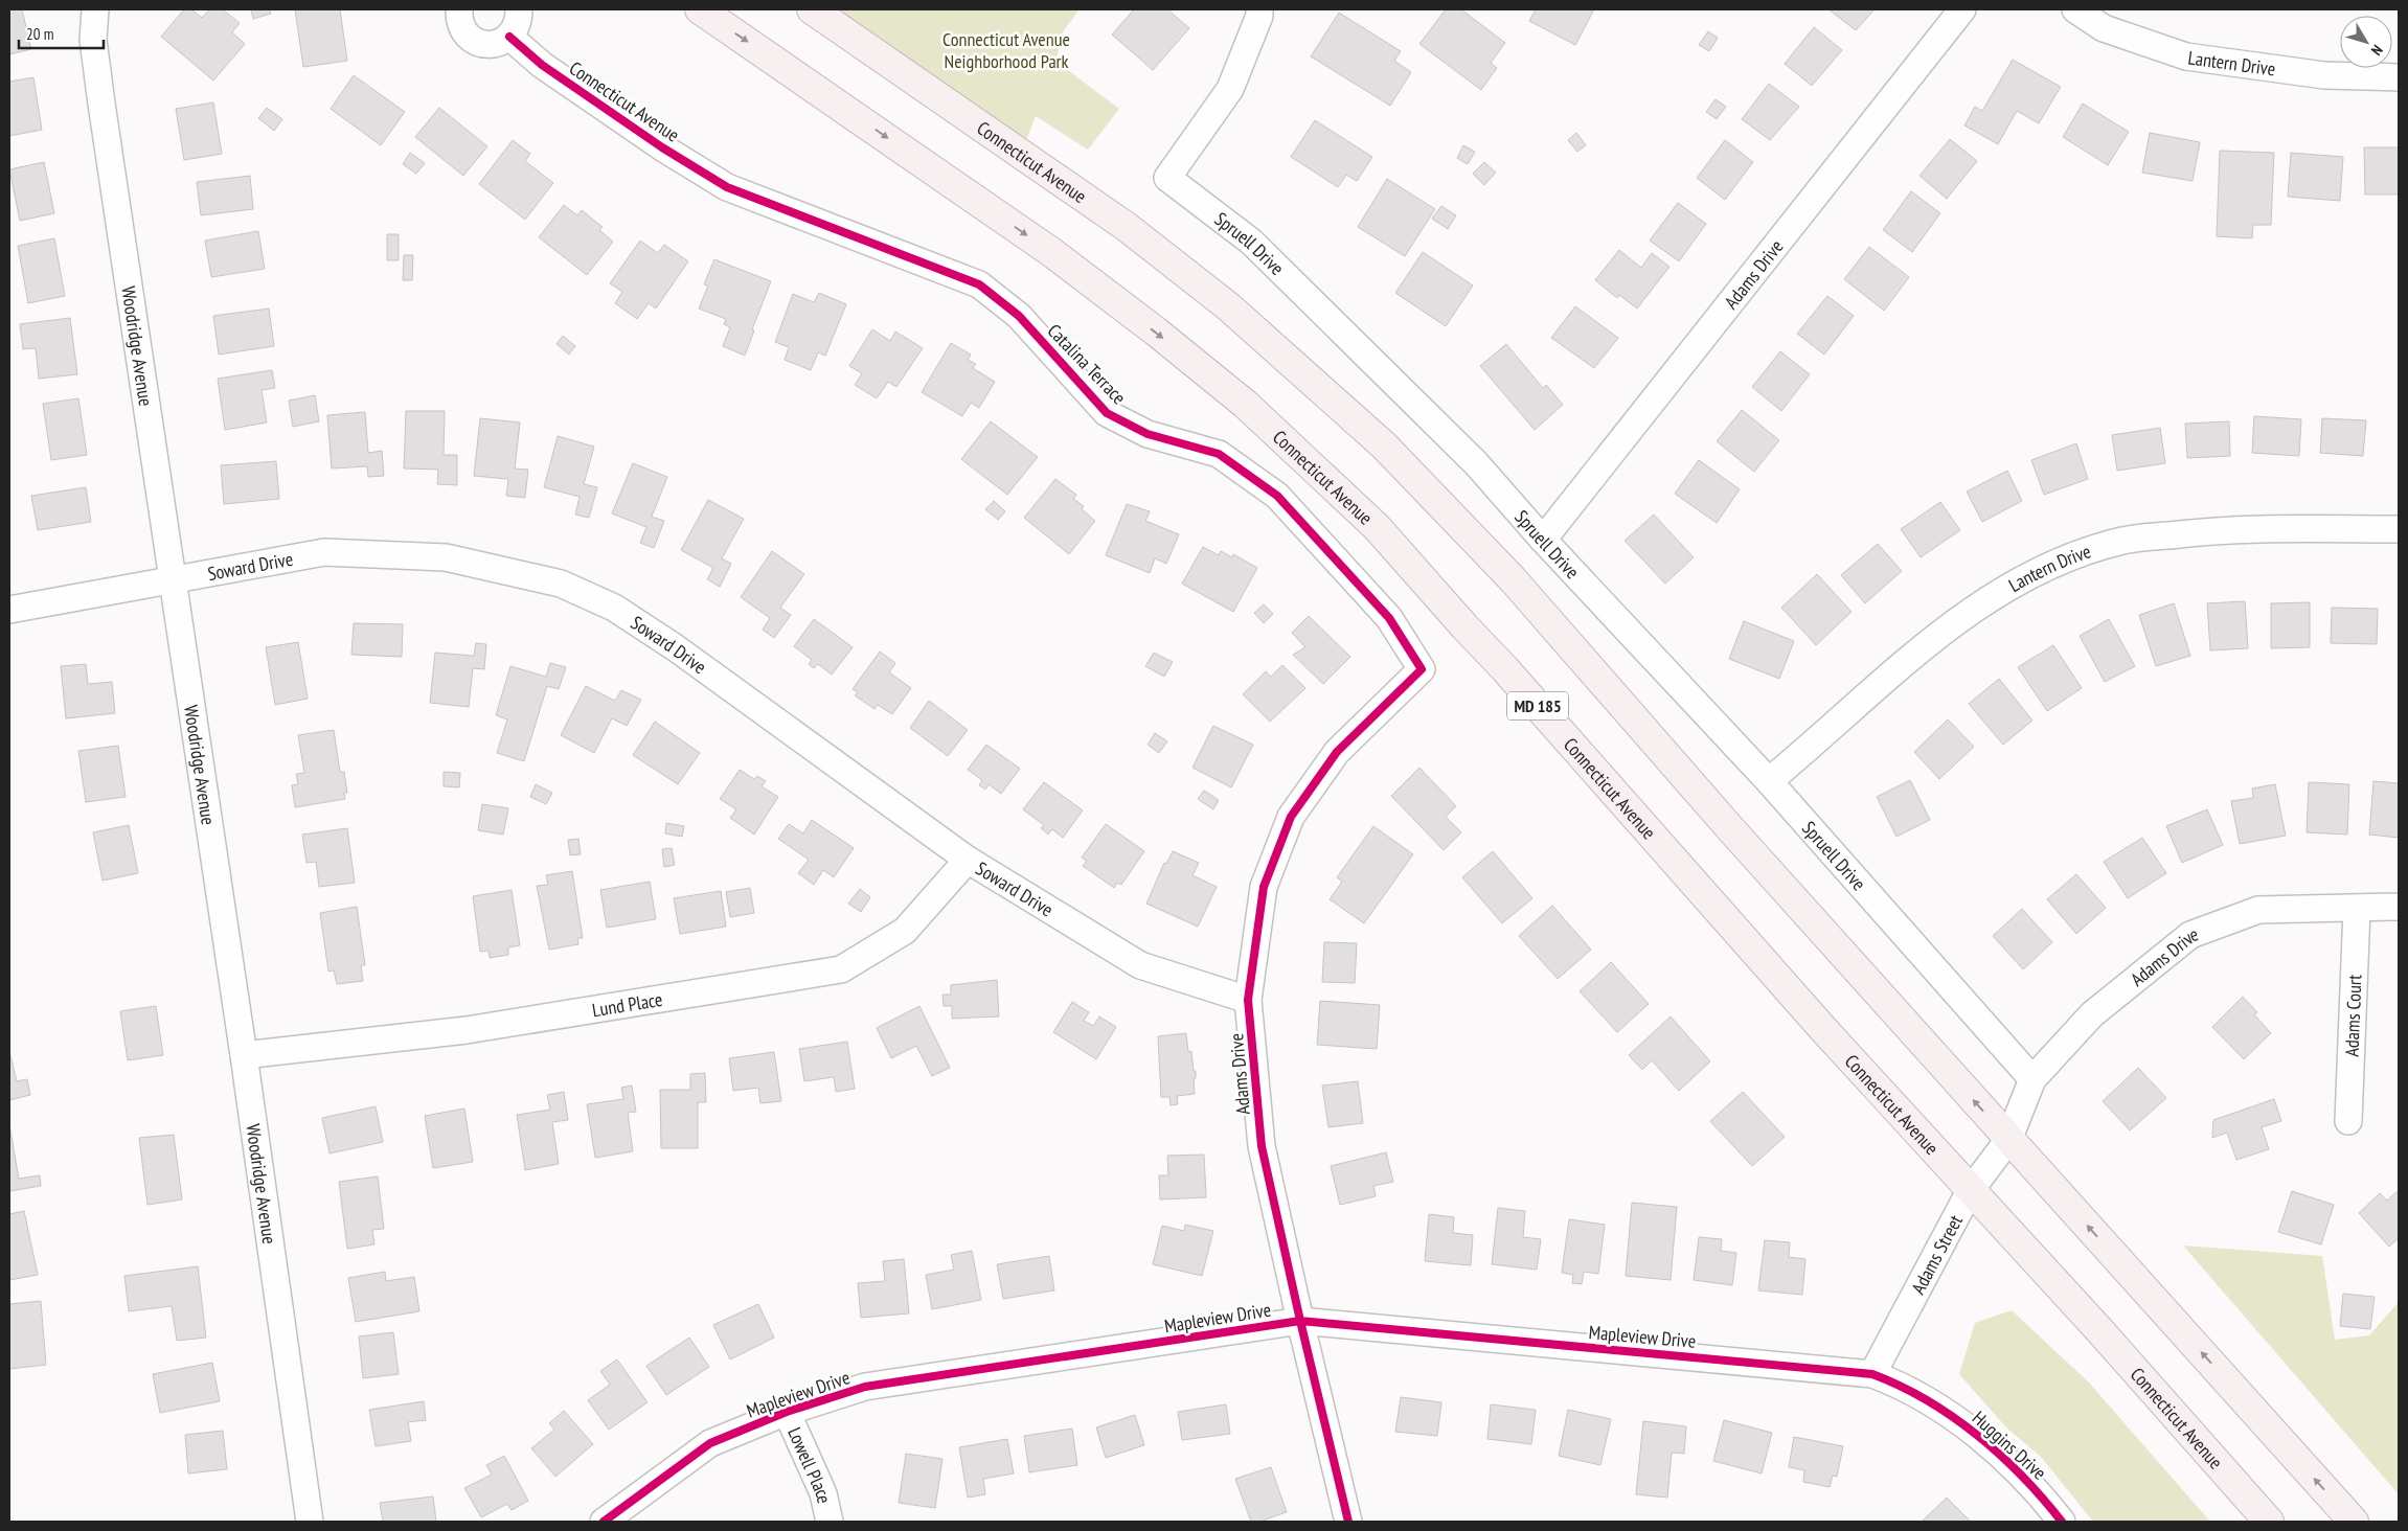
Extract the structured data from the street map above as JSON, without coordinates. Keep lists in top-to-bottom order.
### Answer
{
  "streets": {
    "main road": ["Connecticut Avenue", "MD 185"],
    "street": [
      "Lantern Drive",
      "Spruell Drive",
      "Adams Drive",
      "Woodridge Avenue",
      "Catalina Terrace",
      "Soward Drive",
      "Lund Place",
      "Adams Court",
      "Adams Street",
      "Mapleview Drive",
      "Huggins Drive",
      "Lowell Place"
    ]
  },
  "crossings": [
    ["Lantern Drive", "Spruell Drive"],
    ["Connecticut Avenue", "Adams Drive"],
    ["Connecticut Avenue", "Catalina Terrace"],
    ["Connecticut Avenue", "Adams Street"],
    ["Spruell Drive", "Adams Drive"],
    ["Adams Drive", "Catalina Terrace"],
    ["Adams Drive", "Soward Drive"],
    ["Adams Drive", "Adams Court"],
    ["Adams Drive", "Adams Street"],
    ["Adams Drive", "Mapleview Drive"],
    ["Woodridge Avenue", "Soward Drive"],
    ["Woodridge Avenue", "Lund Place"],
    ["Soward Drive", "Lund Place"],
    ["Adams Street", "Mapleview Drive"],
    ["Adams Street", "Huggins Drive"],
    ["Mapleview Drive", "Huggins Drive"],
    ["Mapleview Drive", "Lowell Place"]
  ],
  "parks": ["Connecticut Avenue Neighborhood Park"],
  "scale_bar": "20 m",
  "north": "bottom right"
}
